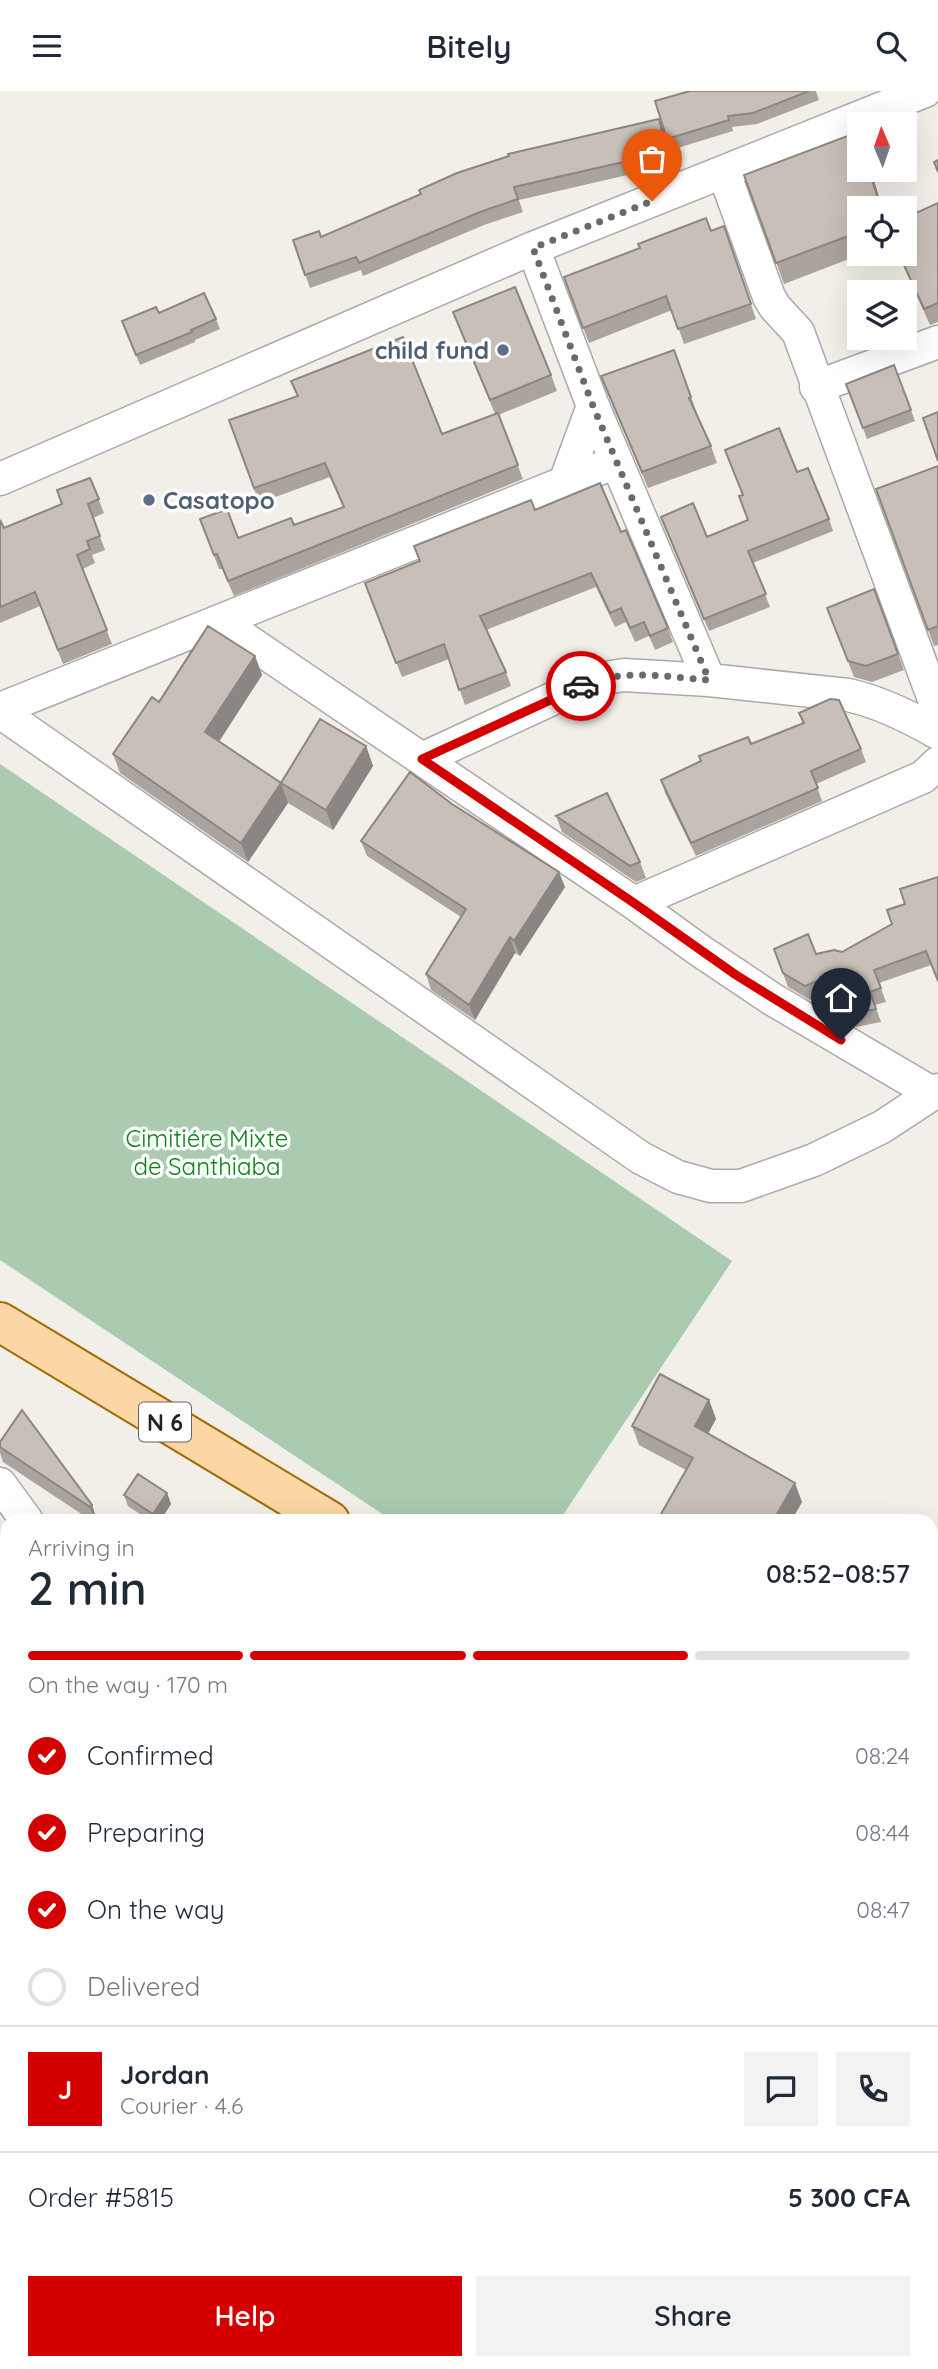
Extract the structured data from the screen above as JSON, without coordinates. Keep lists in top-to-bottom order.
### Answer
{
  "streets": {
    "main road": ["N 6"]
  },
  "parks": ["Cimitiére Mixte de Santhiaba"],
  "places": ["child fund", "Casatopo"],
  "north": "top",
  "page": {
    "header": "Bitely",
    "heading": ["2 min", "Arriving in", "08:52–08:57"],
    "panel": [
      "Jordan",
      "Courier · 4.6",
      "Order #5815",
      "5 300 CFA"
    ],
    "bar": "On the way · 170 m",
    "list": [
      ["Confirmed", "08:24"],
      ["Preparing", "08:44"],
      ["On the way", "08:47"],
      "Delivered"
    ],
    "round": "J",
    "buttons": ["Help", "Share"]
  }
}
